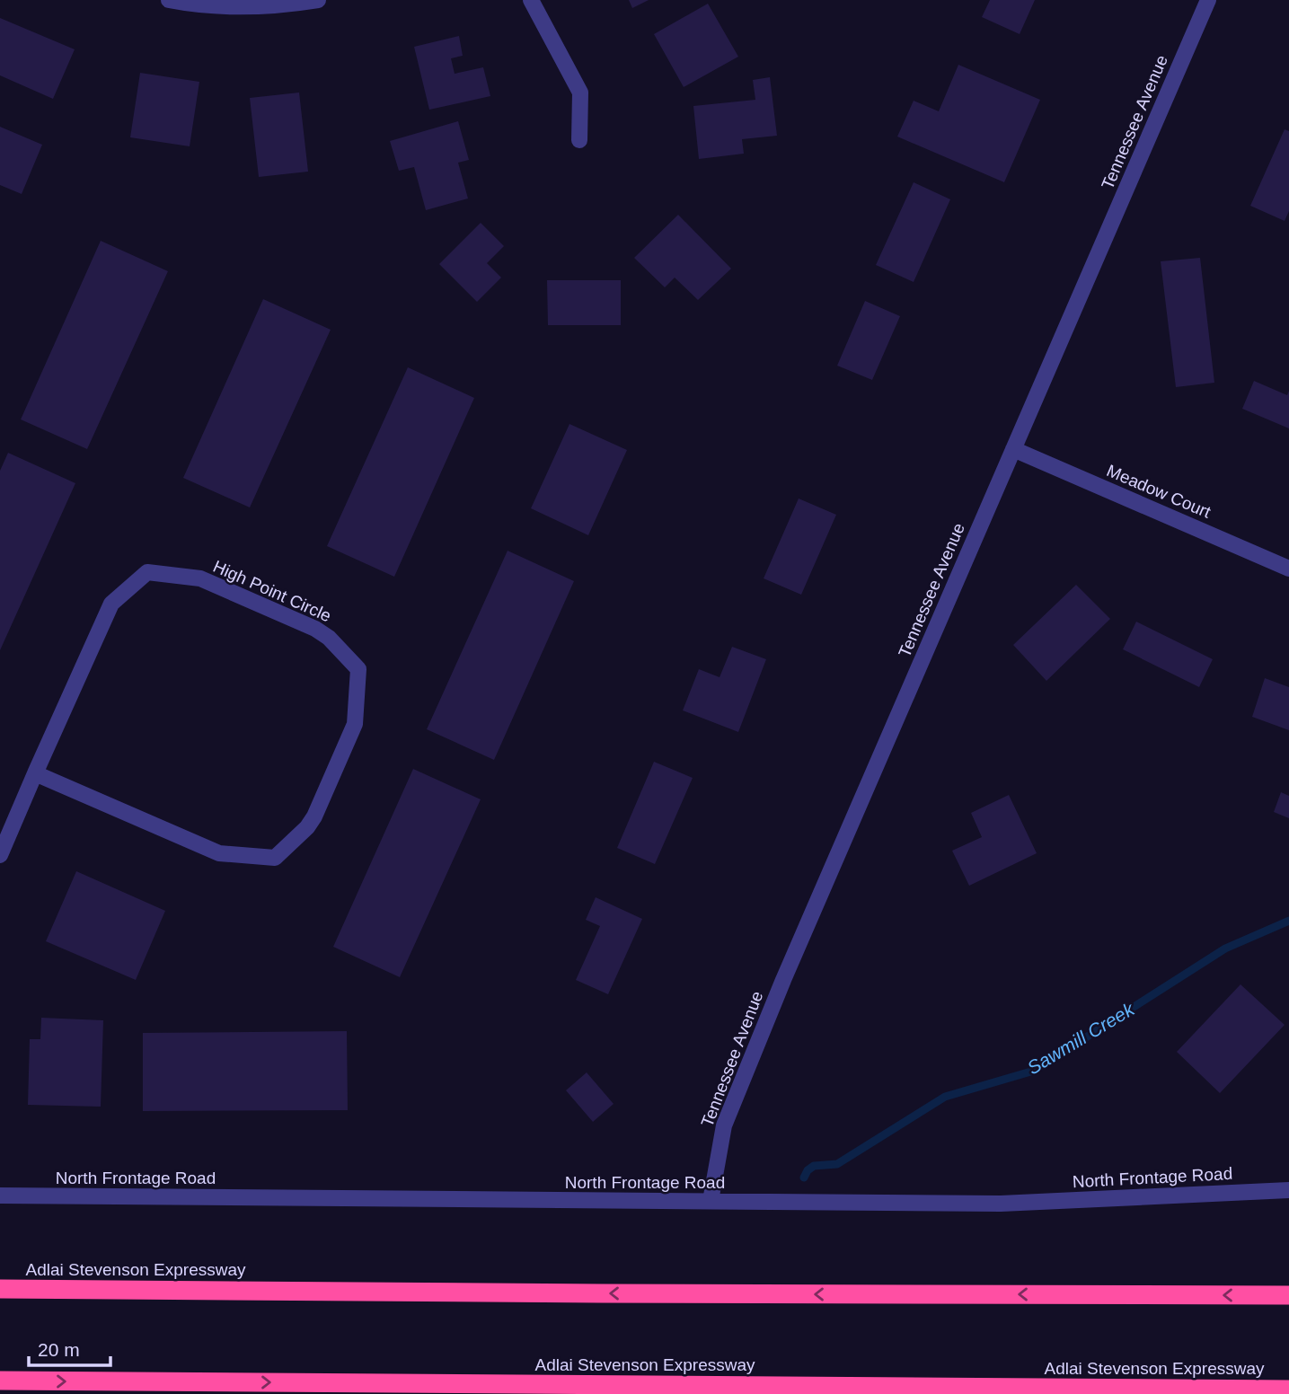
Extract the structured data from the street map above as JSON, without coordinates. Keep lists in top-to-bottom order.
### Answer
{
  "streets": {
    "highway": ["Adlai Stevenson Expressway"],
    "street": [
      "Tennessee Avenue",
      "Meadow Court",
      "High Point Circle",
      "North Frontage Road"
    ]
  },
  "crossings": [
    ["Tennessee Avenue", "Meadow Court"],
    ["Tennessee Avenue", "North Frontage Road"]
  ],
  "water": ["Sawmill Creek"],
  "scale_bar": "20 m"
}
